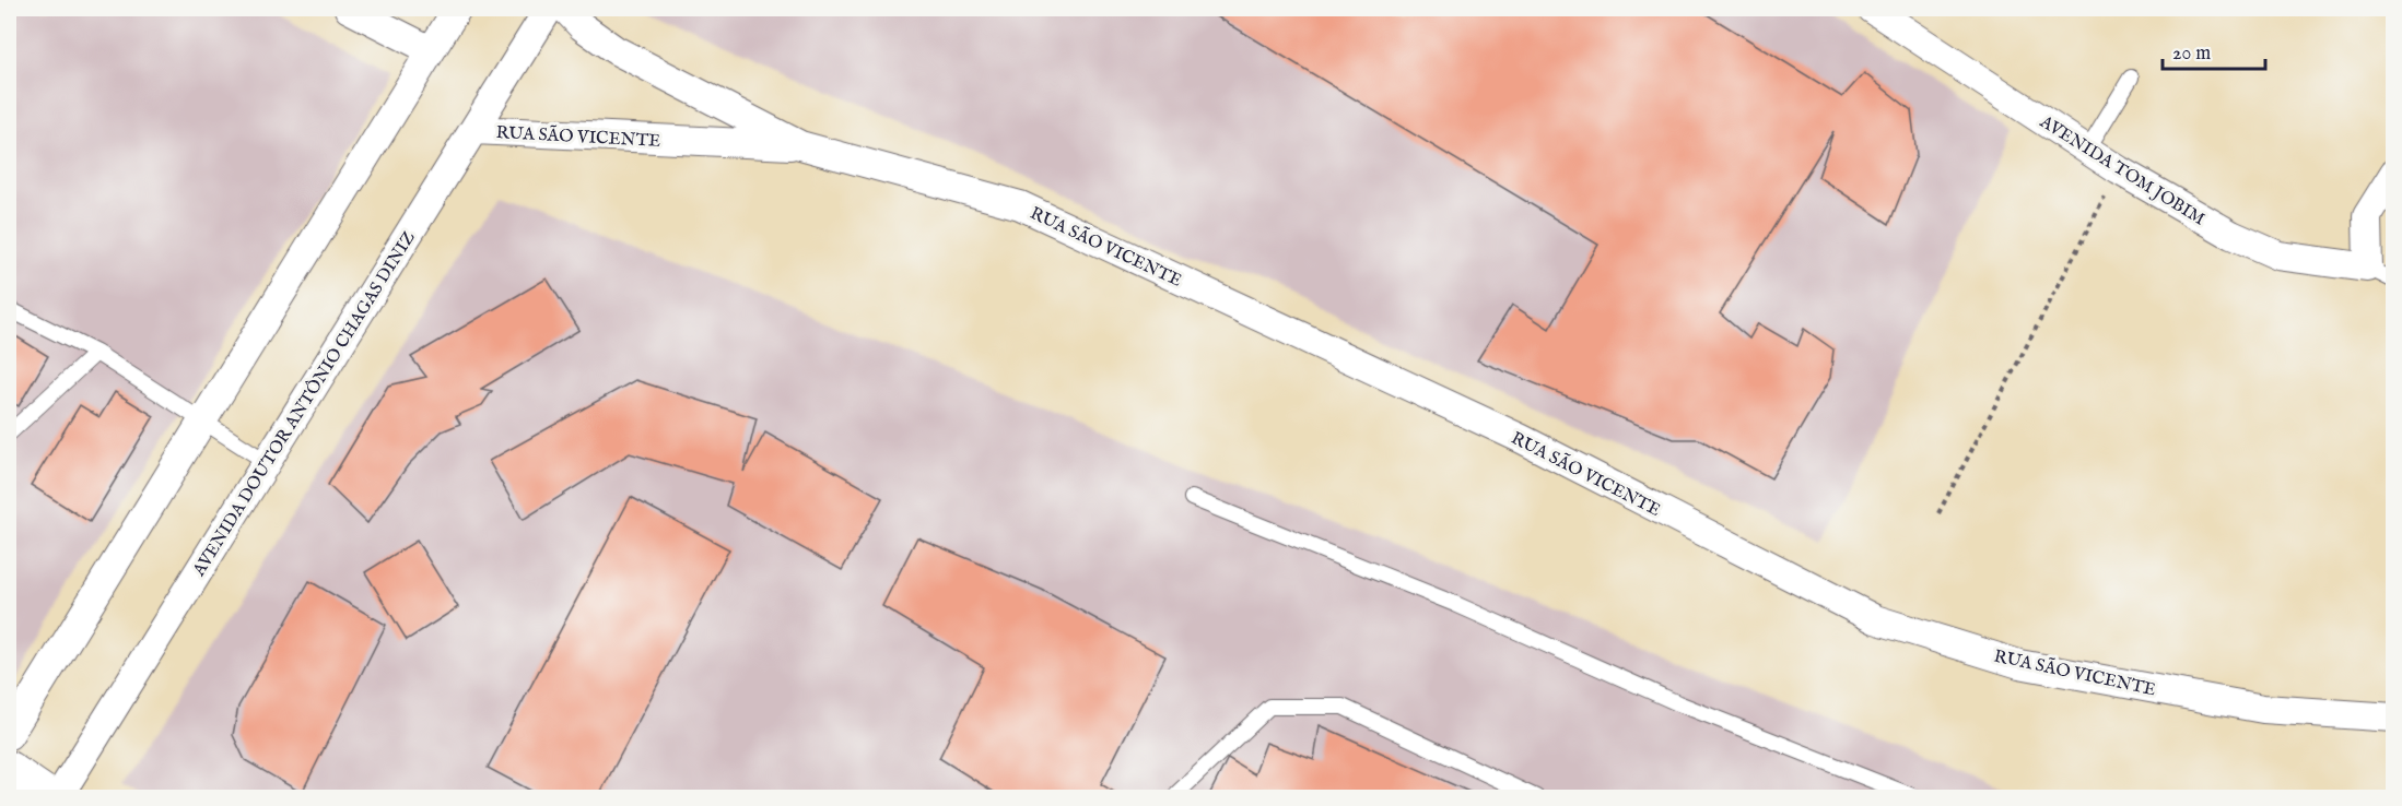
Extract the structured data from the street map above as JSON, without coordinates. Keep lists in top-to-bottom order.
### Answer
{
  "streets": {
    "street": ["RUA SÃO VICENTE", "AVENIDA TOM JOBIM", "AVENIDA DOUTOR ANTÔNIO CHAGAS DINIZ"]
  },
  "crossings": [
    ["RUA SÃO VICENTE", "AVENIDA DOUTOR ANTÔNIO CHAGAS DINIZ"]
  ],
  "scale_bar": "20 m"
}
